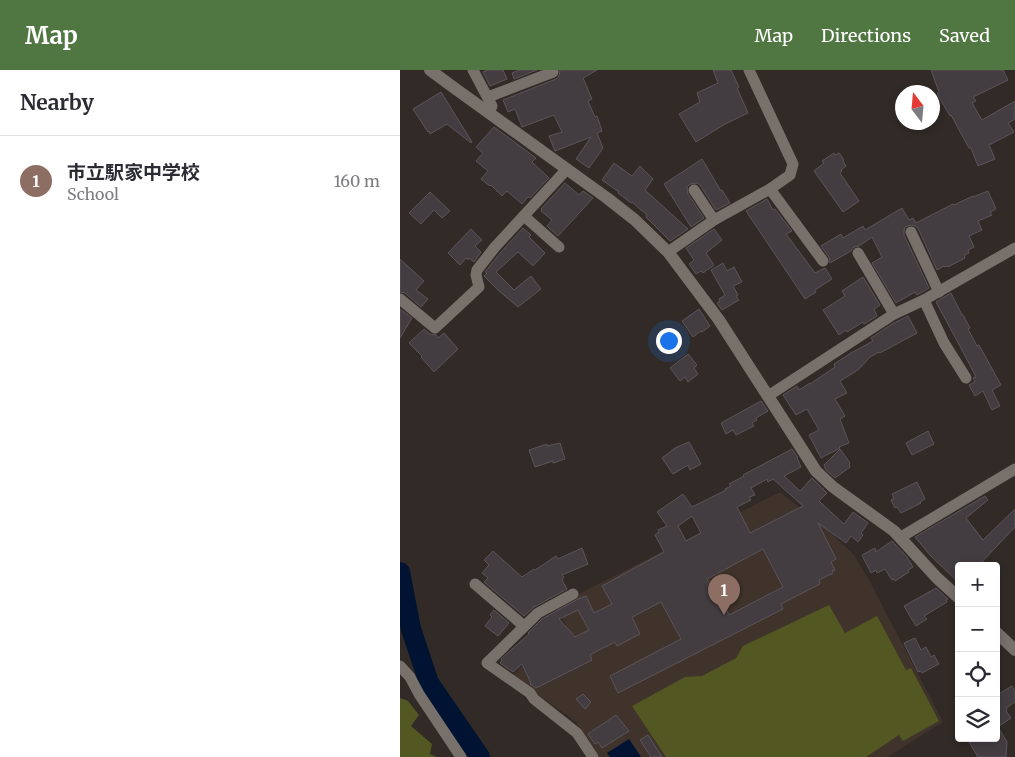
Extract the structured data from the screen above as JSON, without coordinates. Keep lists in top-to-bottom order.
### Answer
{
  "north": "top",
  "page": {
    "header": "Map",
    "nav": ["Map", "Directions", "Saved"],
    "heading": "Nearby",
    "list": [
      {
        "mark": "1",
        "name": "市立駅家中学校",
        "note": "School",
        "value": "160 m"
      }
    ],
    "map_buttons": ["+", "−"],
    "pins": "1"
  }
}
